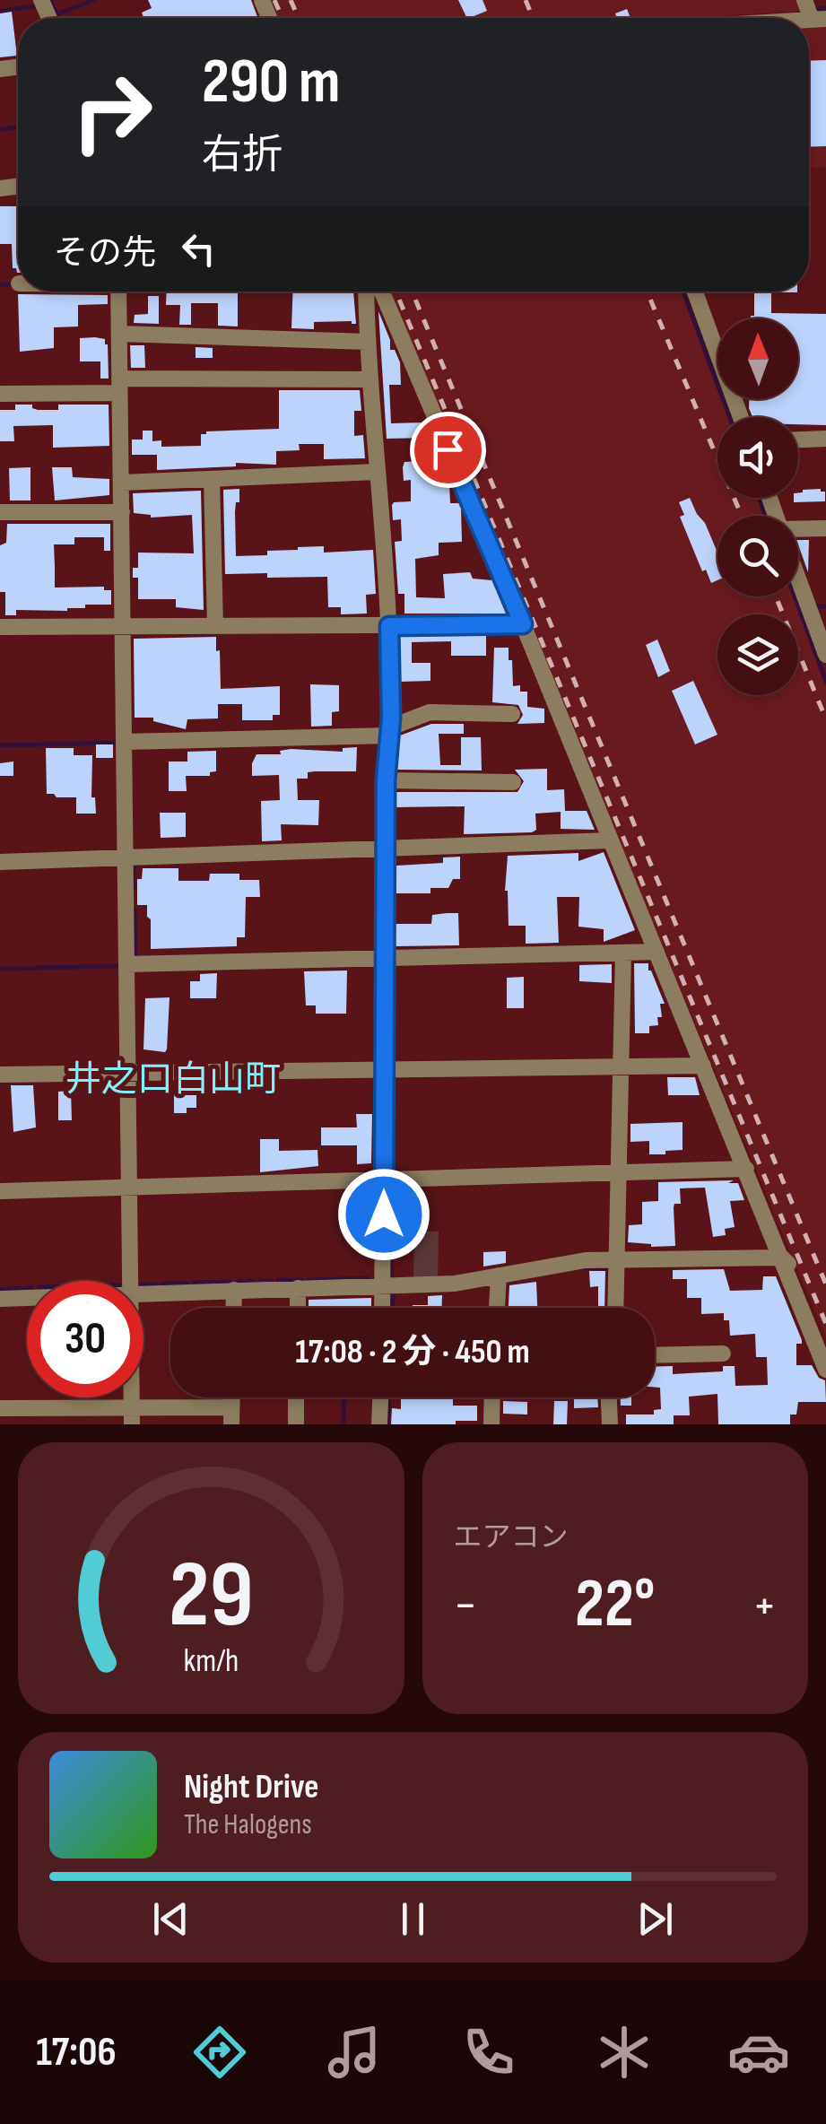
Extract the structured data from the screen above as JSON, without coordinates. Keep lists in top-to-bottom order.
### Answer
{
  "districts": ["井之口白山町"],
  "north": "top",
  "page": {
    "turn": ["290 m", "右折"],
    "then": "その先",
    "limit": "30",
    "trip": "17:08 · 2 分 · 450 m",
    "tile": "エアコン",
    "heat": ["−", "22°", "+"],
    "song": ["Night Drive", "The Halogens"],
    "tabs": "17:06",
    "gauge": ["29", "km/h"]
  }
}
